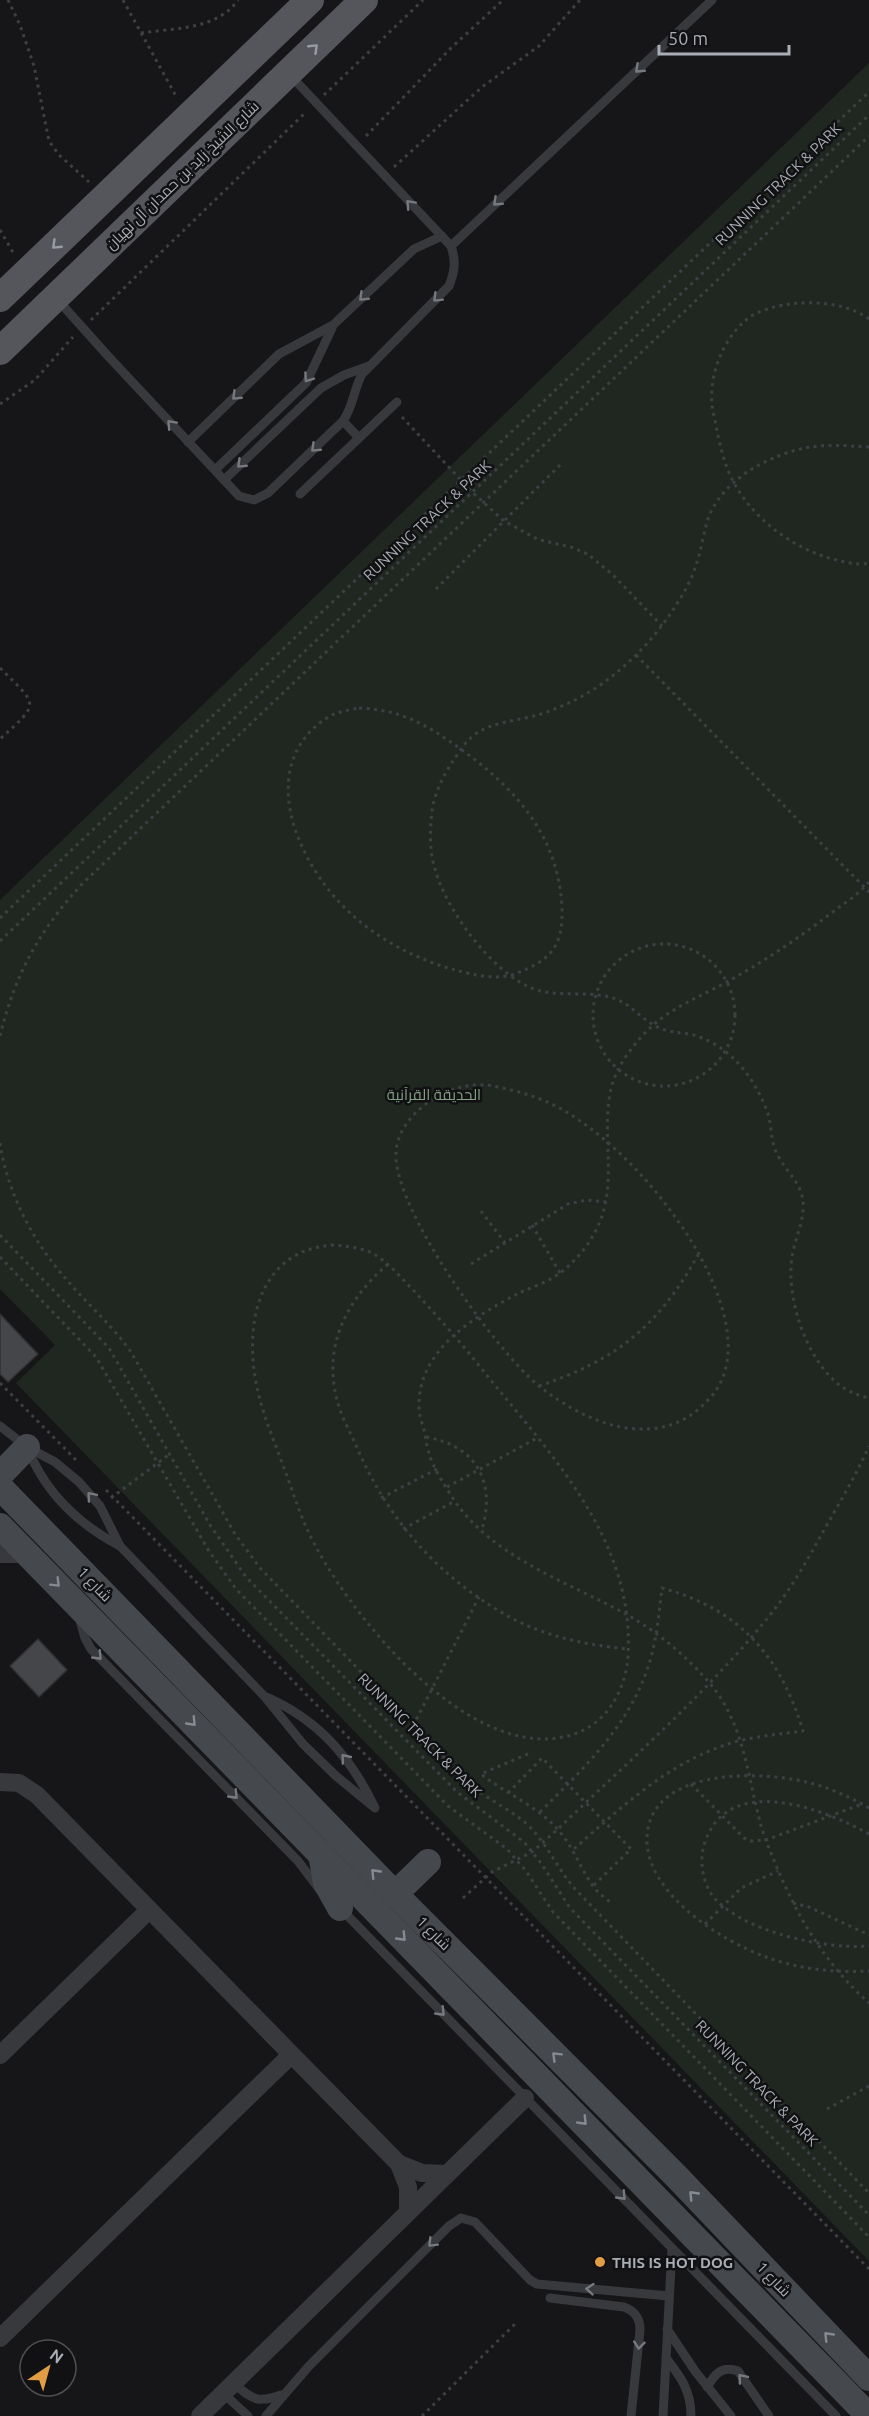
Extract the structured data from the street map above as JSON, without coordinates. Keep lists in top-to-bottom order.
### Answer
{
  "streets": {
    "main road": ["شارع الشيخ زايد بن حمدان آل نهيان"],
    "street": ["شارع 1"],
    "path": ["RUNNING TRACK & PARK"]
  },
  "parks": ["الحديقة القرآنية"],
  "places": ["THIS IS HOT DOG"],
  "scale_bar": "50 m",
  "north": "top right"
}
